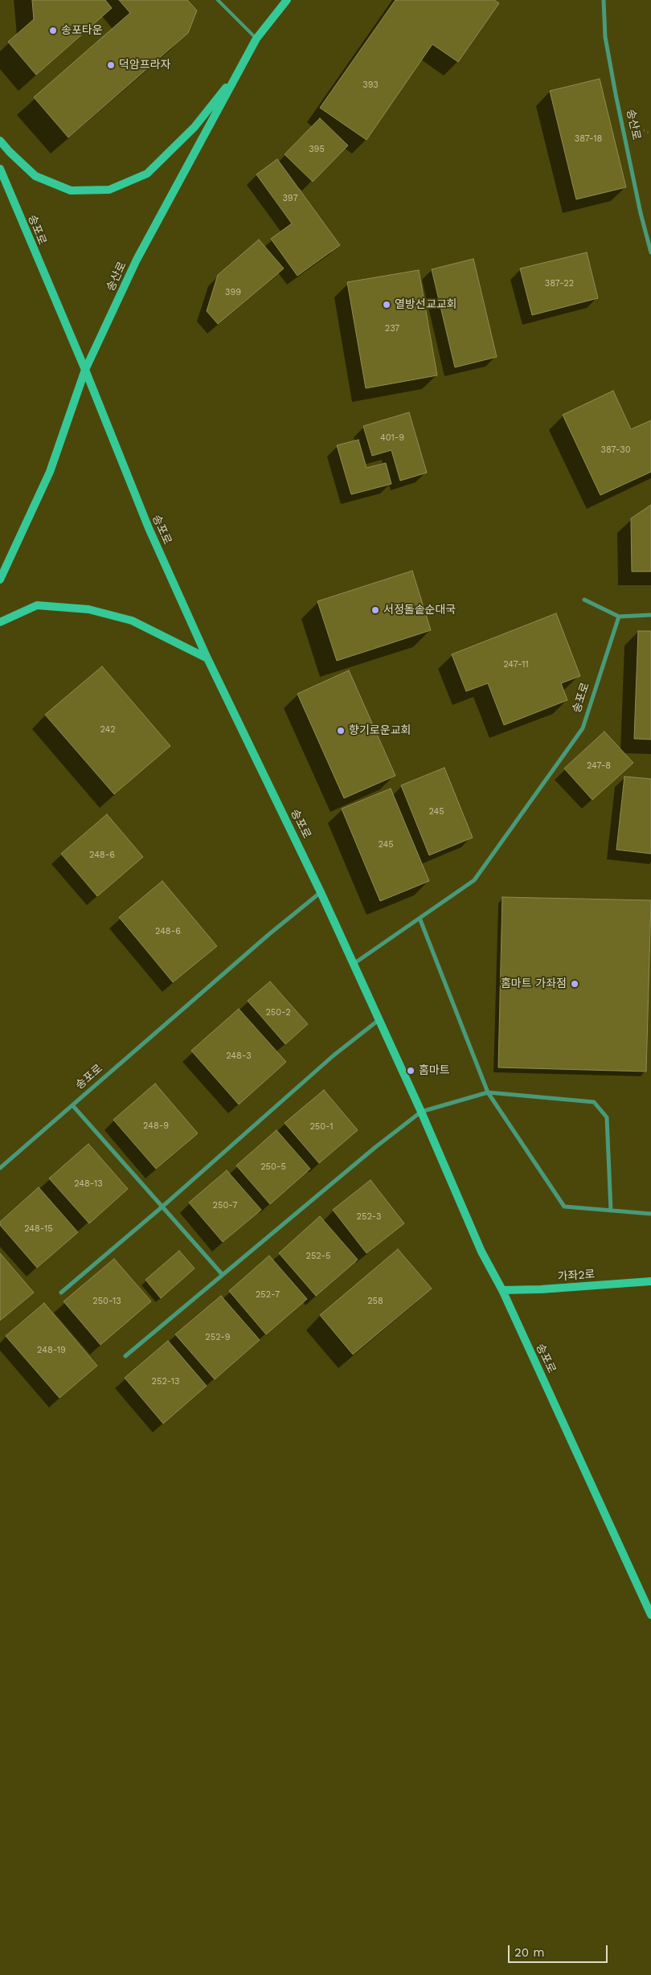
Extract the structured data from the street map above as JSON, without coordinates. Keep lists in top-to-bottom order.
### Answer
{
  "streets": {
    "street": ["송산로", "송포로", "가좌2로"]
  },
  "crossings": [
    ["송산로", "송포로"],
    ["송포로", "가좌2로"]
  ],
  "places": [
    "송포타운",
    "덕암프라자",
    "열방선교교회",
    "서정돌솥순대국",
    "향기로운교회",
    "홈마트 가좌점",
    "홈마트"
  ],
  "house_numbers": [
    "393",
    "387-18",
    "395",
    "397",
    "387-22",
    "399",
    "237",
    "401-9",
    "387-30",
    "247-11",
    "242",
    "247-8",
    "245",
    "245",
    "248-6",
    "248-6",
    "250-2",
    "248-3",
    "248-9",
    "250-1",
    "250-5",
    "248-13",
    "250-7",
    "252-3",
    "248-15",
    "252-5",
    "252-7",
    "250-13",
    "258",
    "252-9",
    "248-19",
    "252-13"
  ],
  "scale_bar": "20 m"
}
